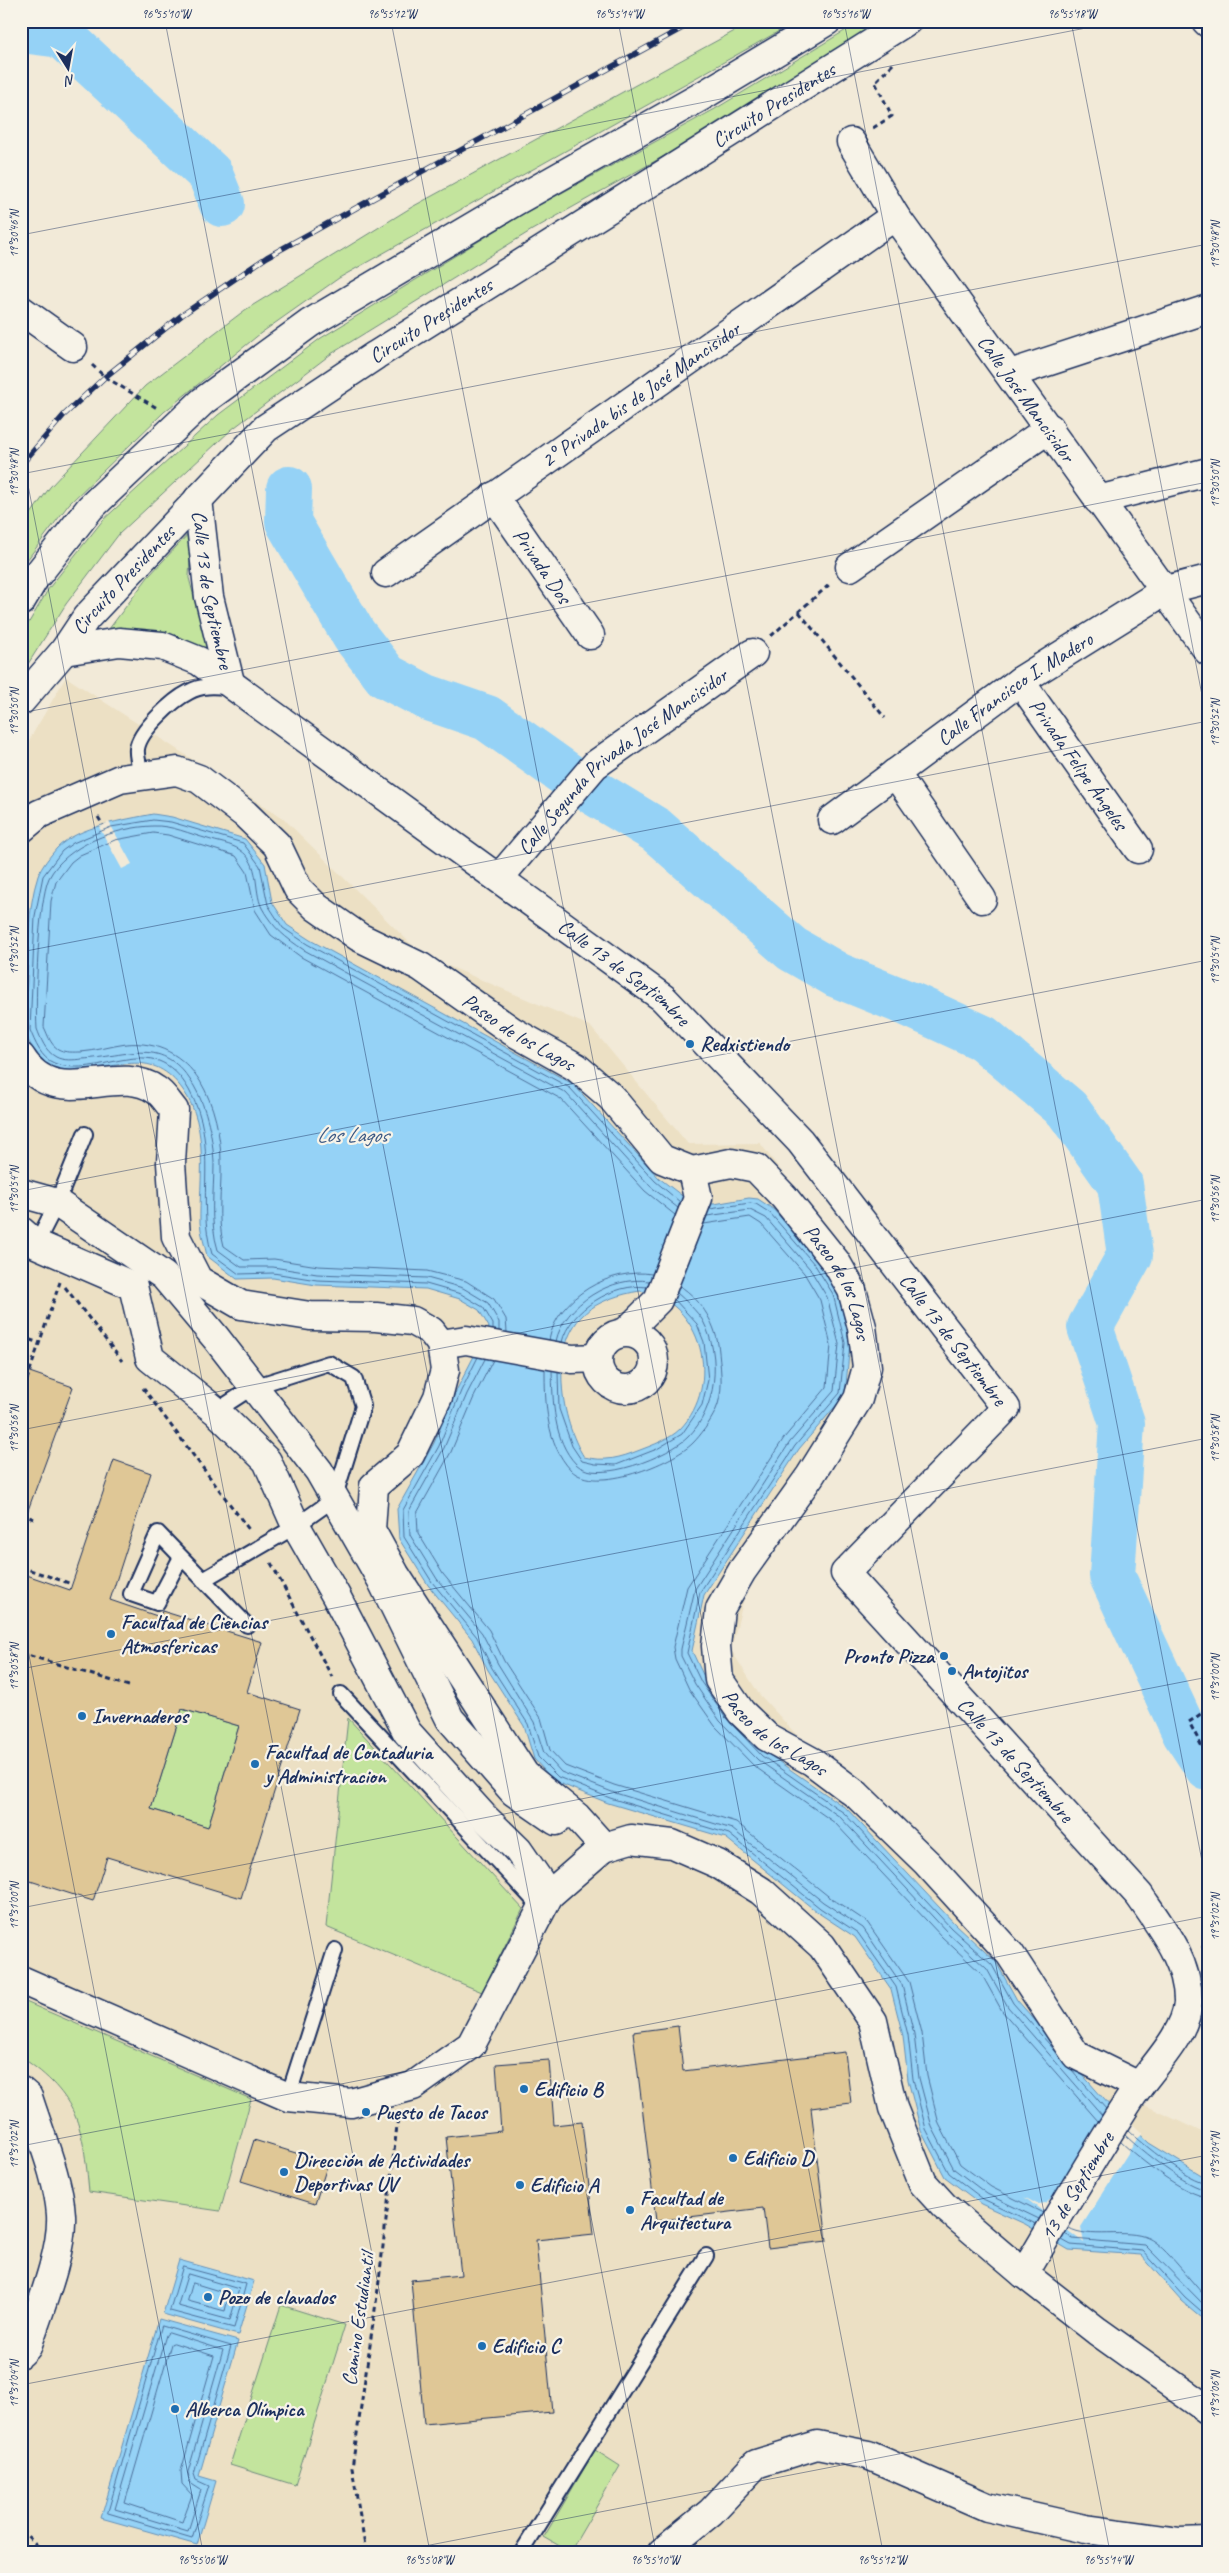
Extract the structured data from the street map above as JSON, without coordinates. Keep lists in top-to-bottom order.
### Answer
{
  "streets": {
    "street": [
      "Circuito Presidentes",
      "2° Privada bis de José Mancisidor",
      "Calle José Mancisidor",
      "Privada Dos",
      "Calle 13 de Septiembre",
      "Calle Francisco I. Madero",
      "Calle Segunda Privada José Mancisidor",
      "Privada Felipe Ángeles",
      "Paseo de los Lagos",
      "13 de Septiembre"
    ],
    "path": ["Camino Estudiantil"]
  },
  "crossings": [
    ["Circuito Presidentes", "Calle 13 de Septiembre"],
    ["2° Privada bis de José Mancisidor", "Calle José Mancisidor"],
    ["2° Privada bis de José Mancisidor", "Privada Dos"],
    ["Calle José Mancisidor", "Calle Francisco I. Madero"],
    ["Calle 13 de Septiembre", "Calle Segunda Privada José Mancisidor"],
    ["Calle 13 de Septiembre", "Paseo de los Lagos"],
    ["Calle 13 de Septiembre", "13 de Septiembre"],
    ["Calle Francisco I. Madero", "Privada Felipe Ángeles"],
    ["Paseo de los Lagos", "13 de Septiembre"]
  ],
  "water": ["Los Lagos"],
  "places": [
    "Redxistiendo",
    "Facultad de Ciencias Atmosfericas",
    "Pronto Pizza",
    "Antojitos",
    "Invernaderos",
    "Facultad de Contaduria y Administracion",
    "Edificio B",
    "Puesto de Tacos",
    "Edificio D",
    "Dirección de Actividades Deportivas UV",
    "Edificio A",
    "Facultad de Arquitectura",
    "Pozo de clavados",
    "Edificio C",
    "Alberca Olímpica"
  ],
  "north": "bottom",
  "coordinates": [
    "96°55'10\"W",
    "96°55'12\"W",
    "96°55'14\"W",
    "96°55'16\"W",
    "96°55'18\"W",
    "19°30'46\"N",
    "19°30'48\"N",
    "19°30'50\"N",
    "19°30'52\"N",
    "19°30'54\"N",
    "19°30'56\"N",
    "19°30'58\"N",
    "19°31'00\"N",
    "19°31'02\"N",
    "19°31'04\"N",
    "19°31'06\"N",
    "96°55'06\"W",
    "96°55'08\"W"
  ]
}
